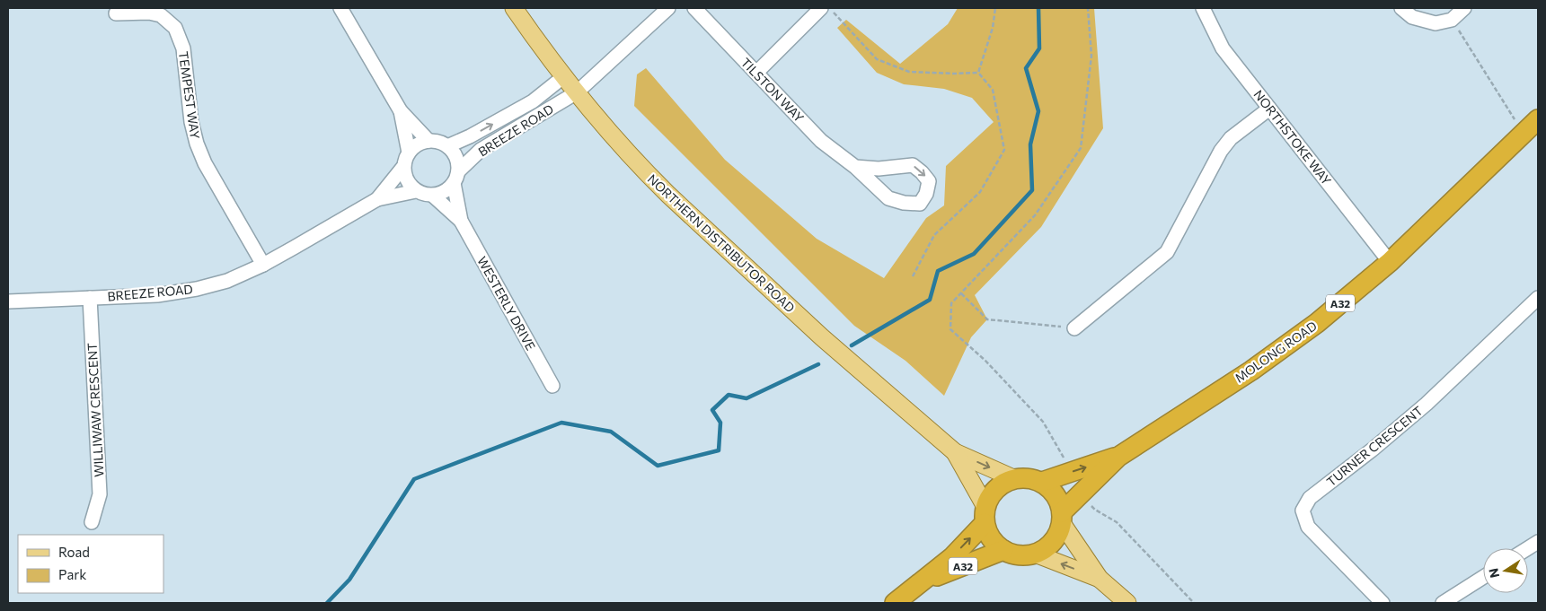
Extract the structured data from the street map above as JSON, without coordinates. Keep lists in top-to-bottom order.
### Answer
{
  "streets": {
    "highway": ["A32", "MOLONG ROAD"],
    "main road": ["NORTHERN DISTRIBUTOR ROAD"],
    "street": [
      "TILSTON WAY",
      "TEMPEST WAY",
      "BREEZE ROAD",
      "NORTHSTOKE WAY",
      "WESTERLY DRIVE",
      "WILLIWAW CRESCENT",
      "TURNER CRESCENT"
    ]
  },
  "crossings": [
    ["TEMPEST WAY", "BREEZE ROAD"],
    ["BREEZE ROAD", "NORTHERN DISTRIBUTOR ROAD"],
    ["BREEZE ROAD", "WESTERLY DRIVE"],
    ["BREEZE ROAD", "WILLIWAW CRESCENT"],
    ["NORTHSTOKE WAY", "MOLONG ROAD"],
    ["NORTHERN DISTRIBUTOR ROAD", "A32"],
    ["NORTHERN DISTRIBUTOR ROAD", "MOLONG ROAD"],
    ["A32", "MOLONG ROAD"]
  ],
  "legend": ["Road", "Park"],
  "north": "left"
}
